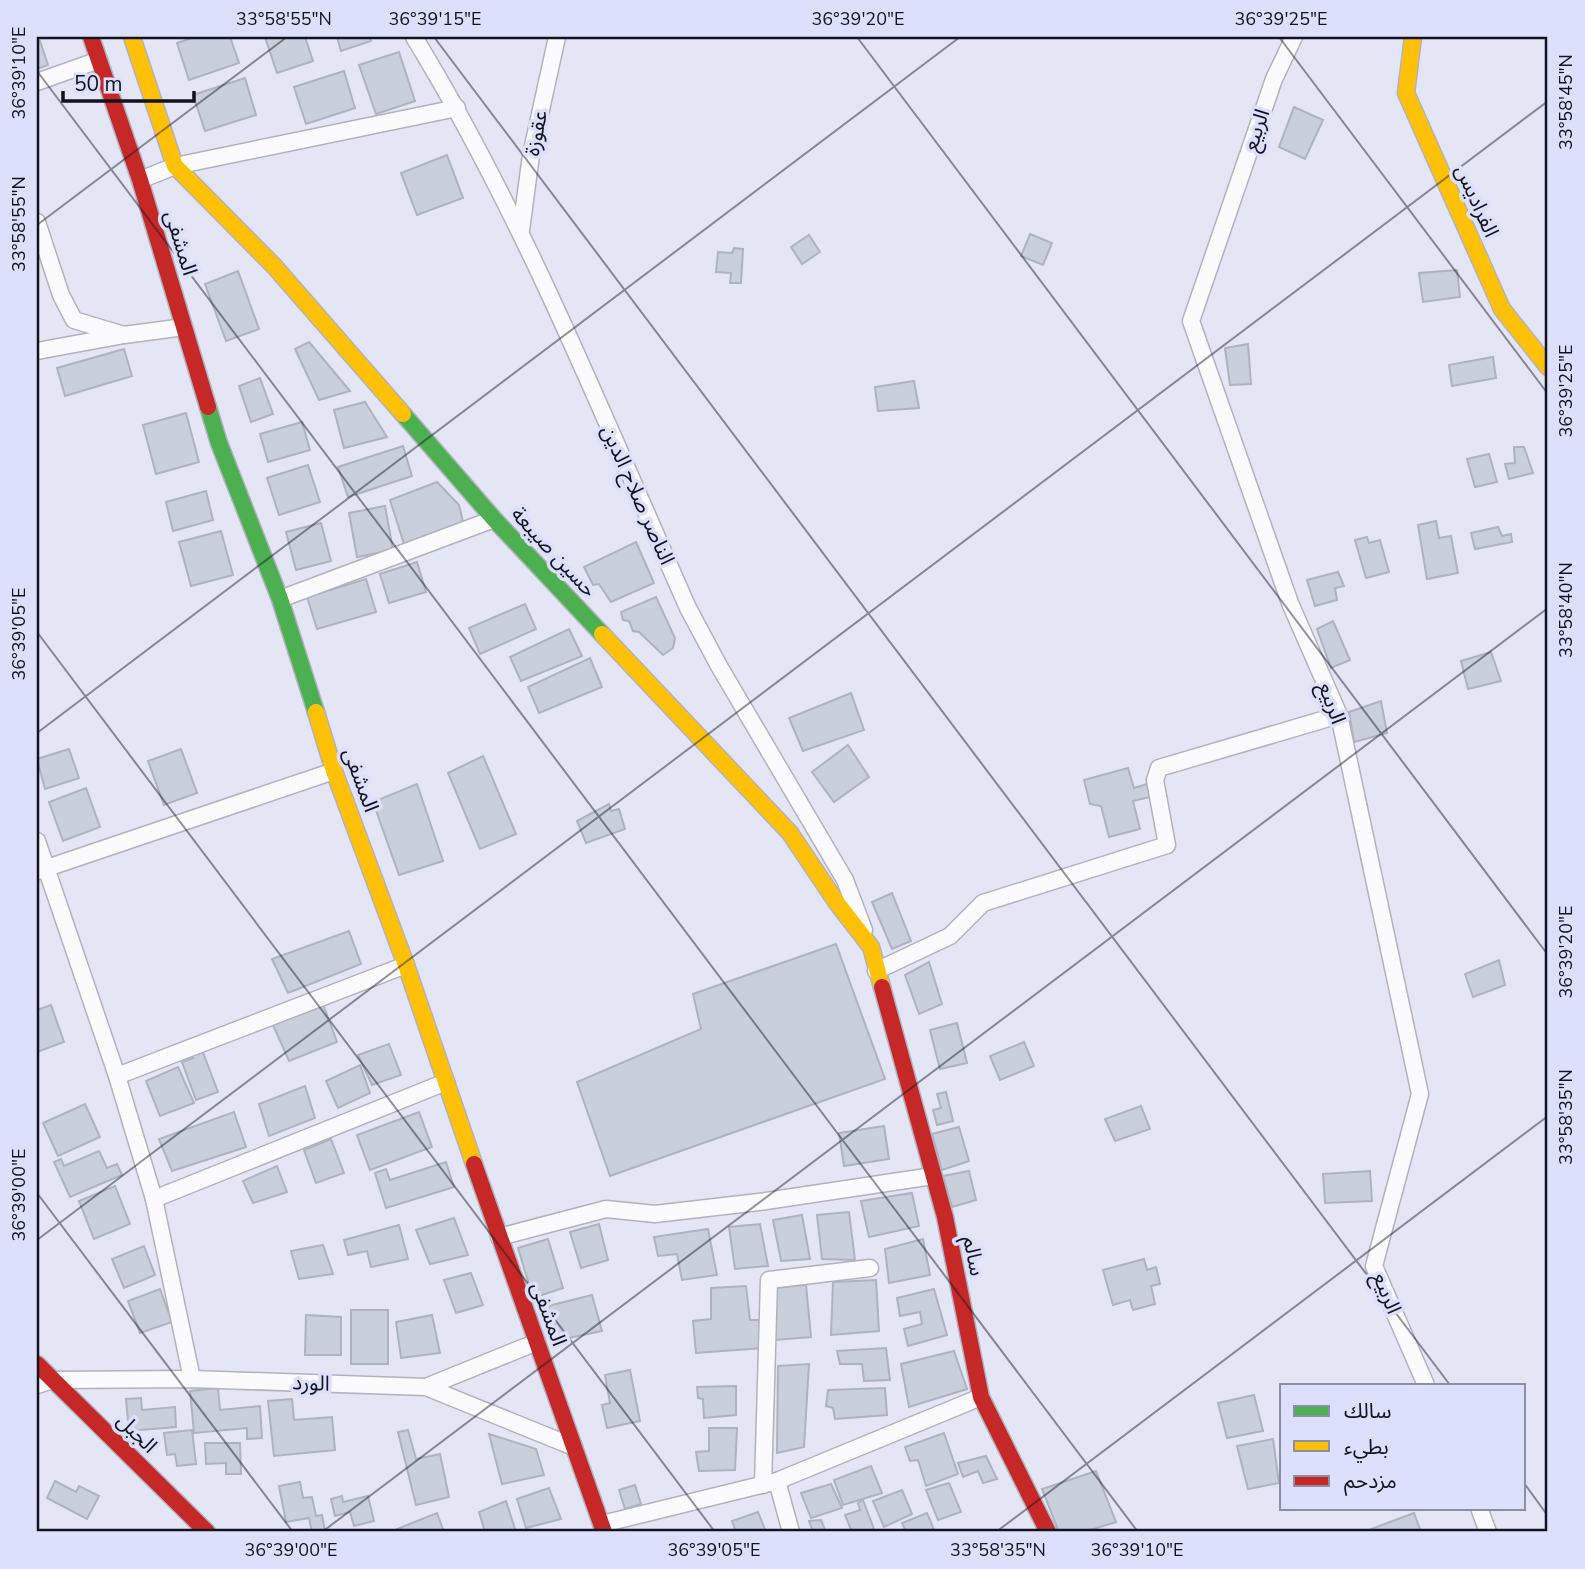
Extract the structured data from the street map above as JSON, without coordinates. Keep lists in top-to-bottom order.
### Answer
{
  "streets": {
    "street": [
      "الربيع",
      "عقوزة",
      "الفراديس",
      "المشفى",
      "الناصر صلاح الدين",
      "حسين صيبعة",
      "سالم",
      "الورد",
      "الجبل"
    ]
  },
  "crossings": [
    ["عقوزة", "الناصر صلاح الدين"],
    ["المشفى", "الورد"],
    ["الناصر صلاح الدين", "حسين صيبعة"],
    ["حسين صيبعة", "سالم"],
    ["الورد", "الجبل"]
  ],
  "legend": ["سالك", "بطيء", "مزدحم"],
  "scale_bar": "50 m",
  "coordinates": [
    "33°58'55\"N",
    "36°39'15\"E",
    "36°39'20\"E",
    "36°39'25\"E",
    "36°39'10\"E",
    "33°58'45\"N",
    "33°58'40\"N",
    "36°39'05\"E",
    "33°58'35\"N",
    "36°39'00\"E"
  ]
}
